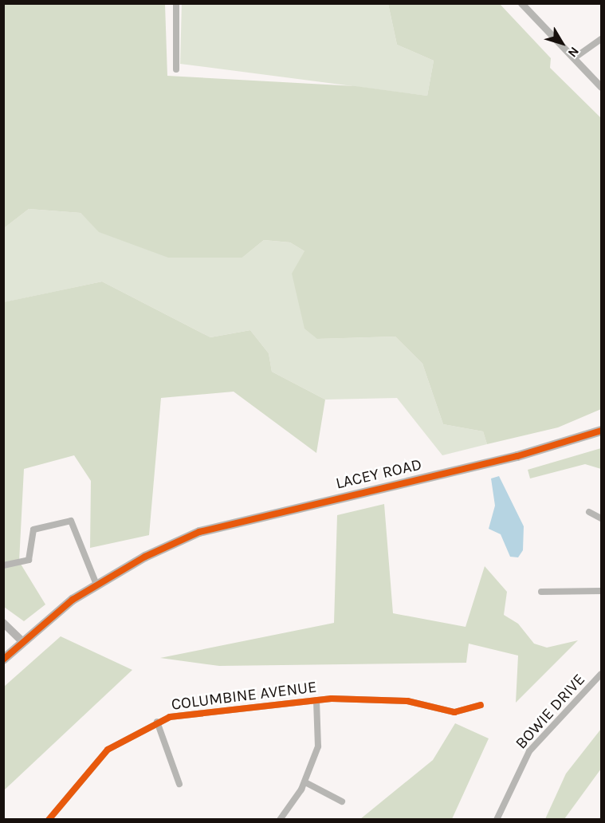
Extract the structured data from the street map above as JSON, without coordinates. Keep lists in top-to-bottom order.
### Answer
{
  "streets": {
    "main road": ["LACEY ROAD"],
    "street": ["COLUMBINE AVENUE", "BOWIE DRIVE"]
  },
  "north": "bottom right"
}
